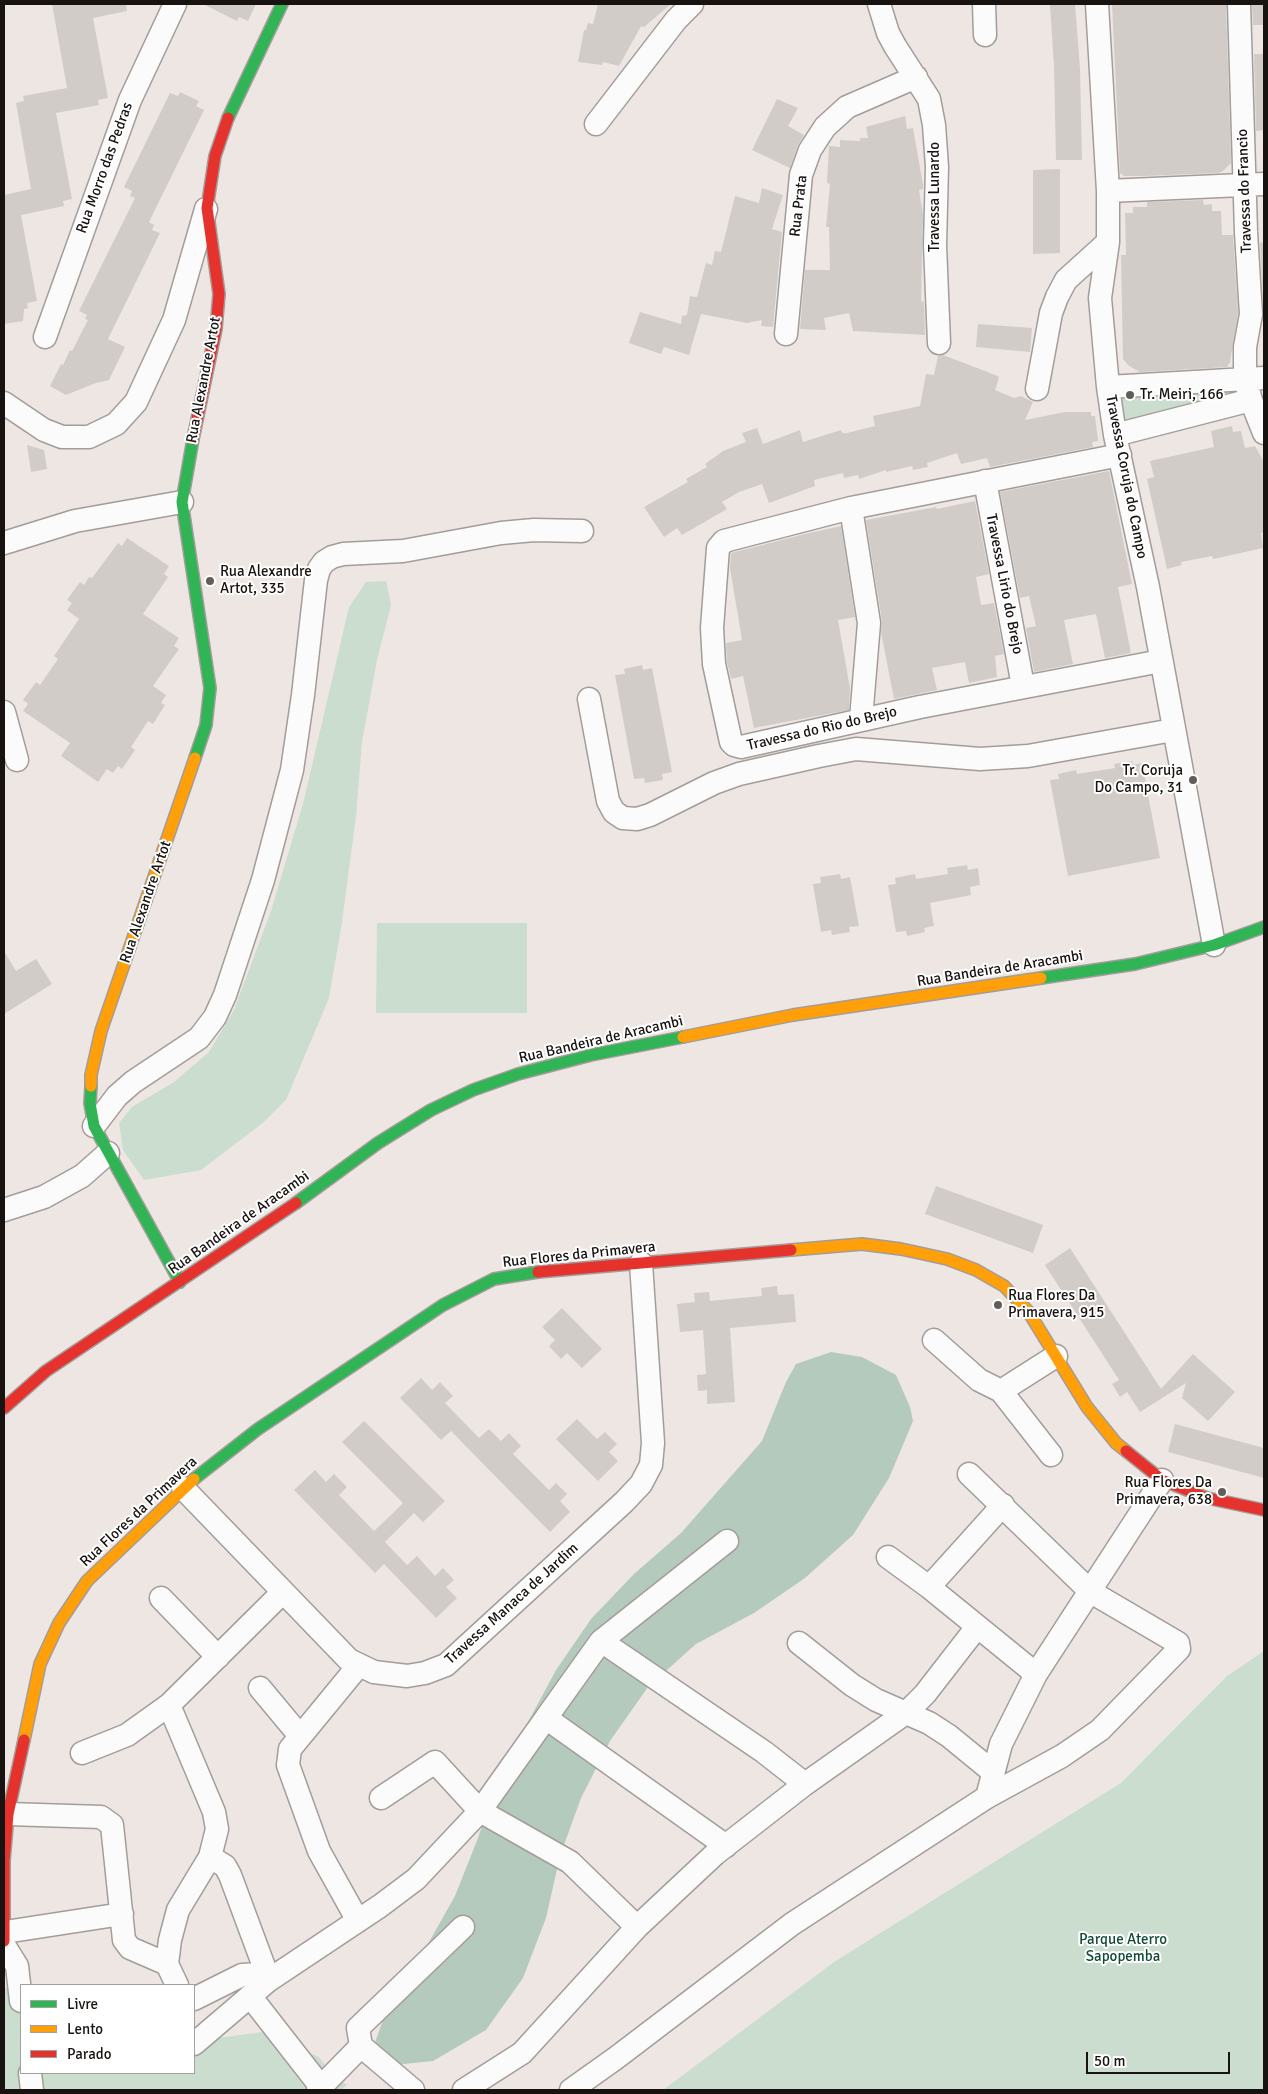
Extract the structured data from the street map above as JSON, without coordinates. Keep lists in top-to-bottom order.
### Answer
{
  "streets": {
    "street": [
      "Rua Morro das Pedras",
      "Travessa do Francio",
      "Travessa Lunardo",
      "Rua Prata",
      "Rua Alexandre Artot",
      "Travessa Coruja do Campo",
      "Travessa Lirio do Brejo",
      "Travessa do Rio do Brejo",
      "Rua Bandeira de Aracambi",
      "Rua Flores da Primavera",
      "Travessa Manaca de Jardim"
    ]
  },
  "crossings": [
    ["Travessa do Francio", "Travessa do Rio do Brejo"],
    ["Travessa Lunardo", "Rua Prata"],
    ["Rua Alexandre Artot", "Rua Bandeira de Aracambi"],
    ["Travessa Coruja do Campo", "Travessa do Rio do Brejo"],
    ["Travessa Coruja do Campo", "Rua Bandeira de Aracambi"],
    ["Travessa Lirio do Brejo", "Travessa do Rio do Brejo"],
    ["Rua Flores da Primavera", "Travessa Manaca de Jardim"]
  ],
  "parks": ["Parque Aterro Sapopemba"],
  "places": [
    "Tr. Meiri, 166",
    "Rua Alexandre Artot, 335",
    "Tr. Coruja Do Campo, 31",
    "Rua Flores Da Primavera, 915",
    "Rua Flores Da Primavera, 638"
  ],
  "legend": ["Livre", "Lento", "Parado"],
  "scale_bar": "50 m"
}
